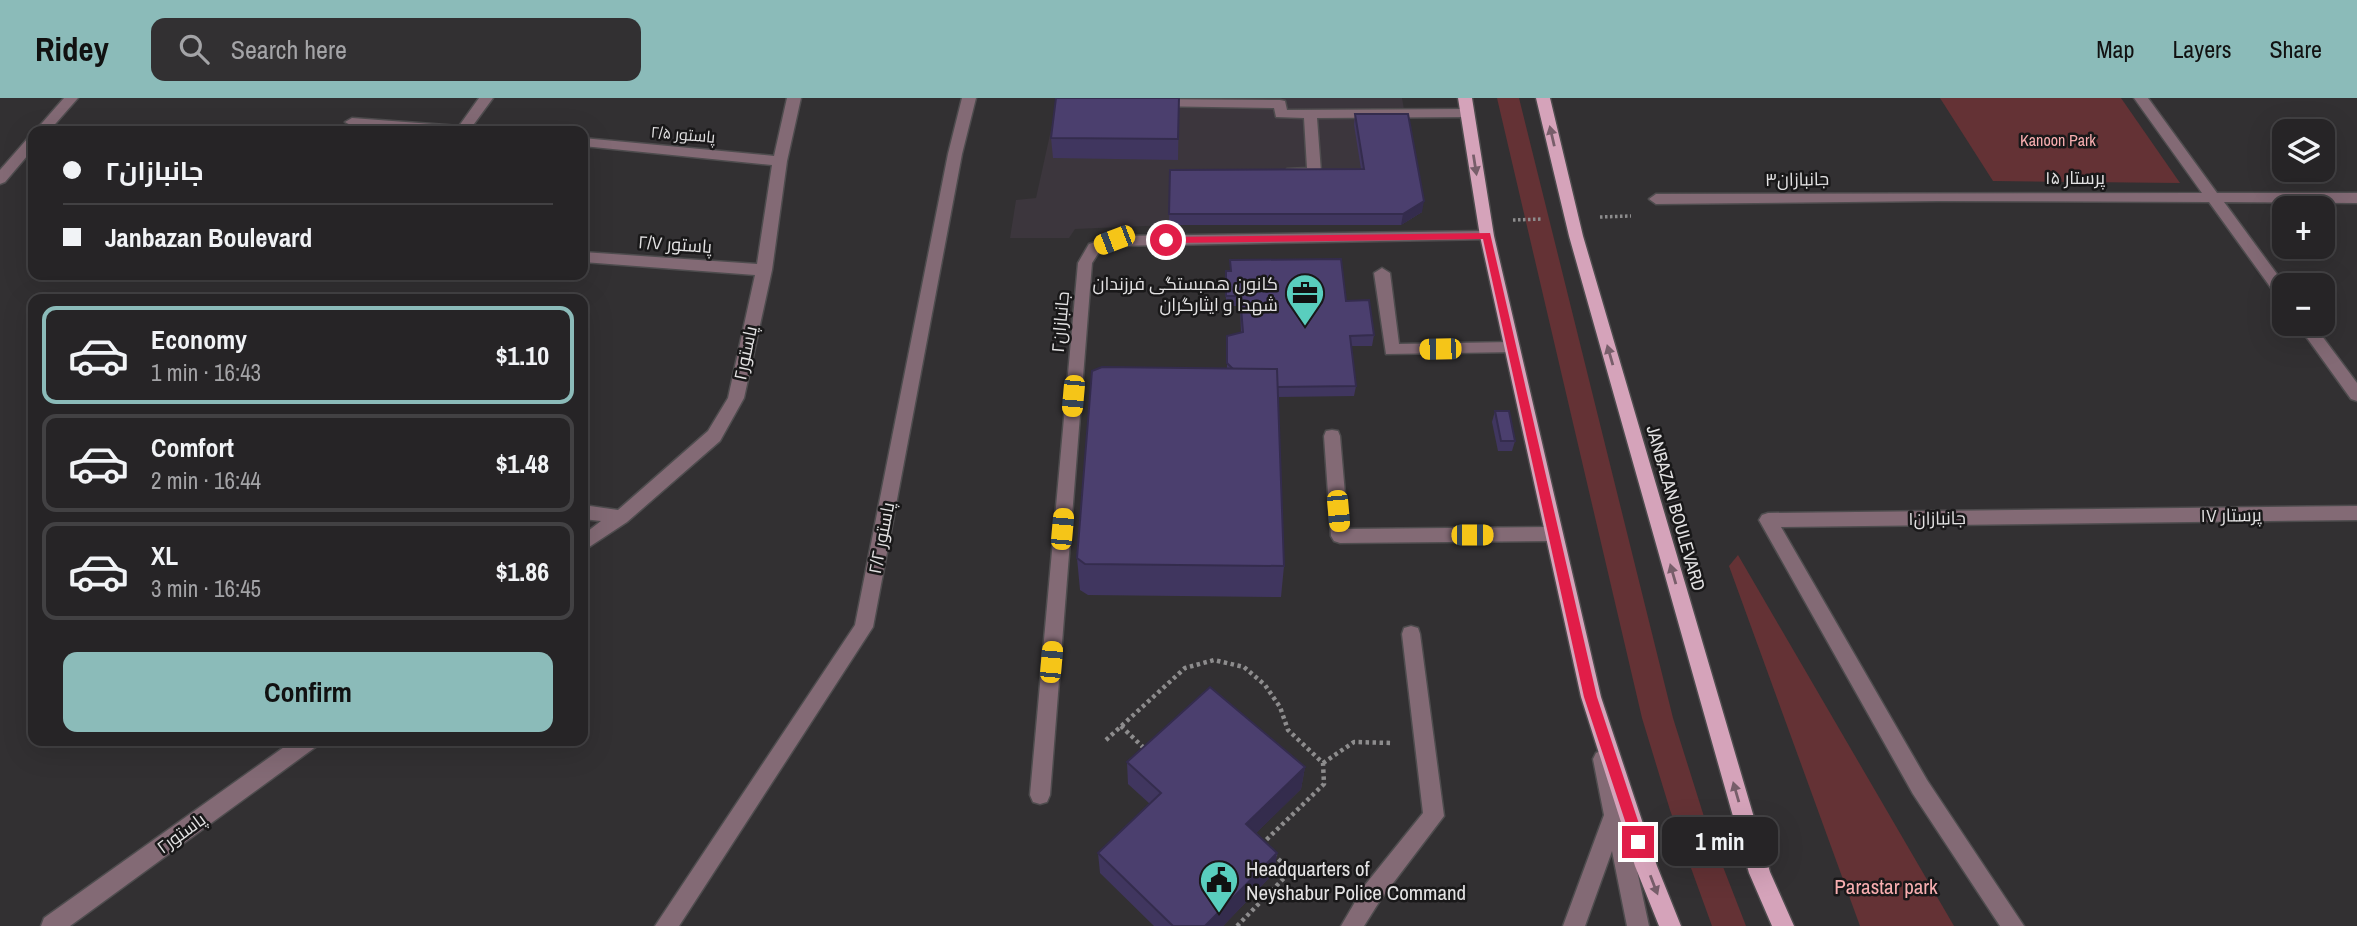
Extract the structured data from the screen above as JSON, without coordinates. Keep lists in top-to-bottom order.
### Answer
{
  "streets": {
    "main road": ["JANBAZAN BOULEVARD"],
    "street": [
      "پاستور ۲/۵",
      "پرستار ۱۵",
      "جانبازان۳",
      "پاستور ۲/۷",
      "جانبازان۲",
      "پاستور۲",
      "پرستار ۱۷",
      "جانبازان۱",
      "پاستور ۲/۲"
    ]
  },
  "crossings": [
    ["پاستور ۲/۵", "پاستور۲"],
    ["پرستار ۱۵", "جانبازان۳"],
    ["پاستور ۲/۷", "پاستور۲"],
    ["پرستار ۱۷", "جانبازان۱"]
  ],
  "parks": ["Kanoon Park", "Parastar park"],
  "places": {
    "office": ["کانون همبستگی فرزندان شهدا و ایثارگران"],
    "public building": ["Headquarters of Neyshabur Police Command"]
  },
  "page": {
    "header": "Ridey",
    "search": "Search here",
    "nav": ["Map", "Layers", "Share"],
    "map_buttons": ["+", "−"],
    "banner": ["جانبازان۲", "Janbazan Boulevard"],
    "list": [
      {
        "name": "Economy",
        "note": "1 min · 16:43",
        "value": "$1.10"
      },
      {
        "name": "Comfort",
        "note": "2 min · 16:44",
        "value": "$1.48"
      },
      {
        "name": "XL",
        "note": "3 min · 16:45",
        "value": "$1.86"
      }
    ],
    "buttons": "Confirm",
    "bubble": "1 min"
  }
}
